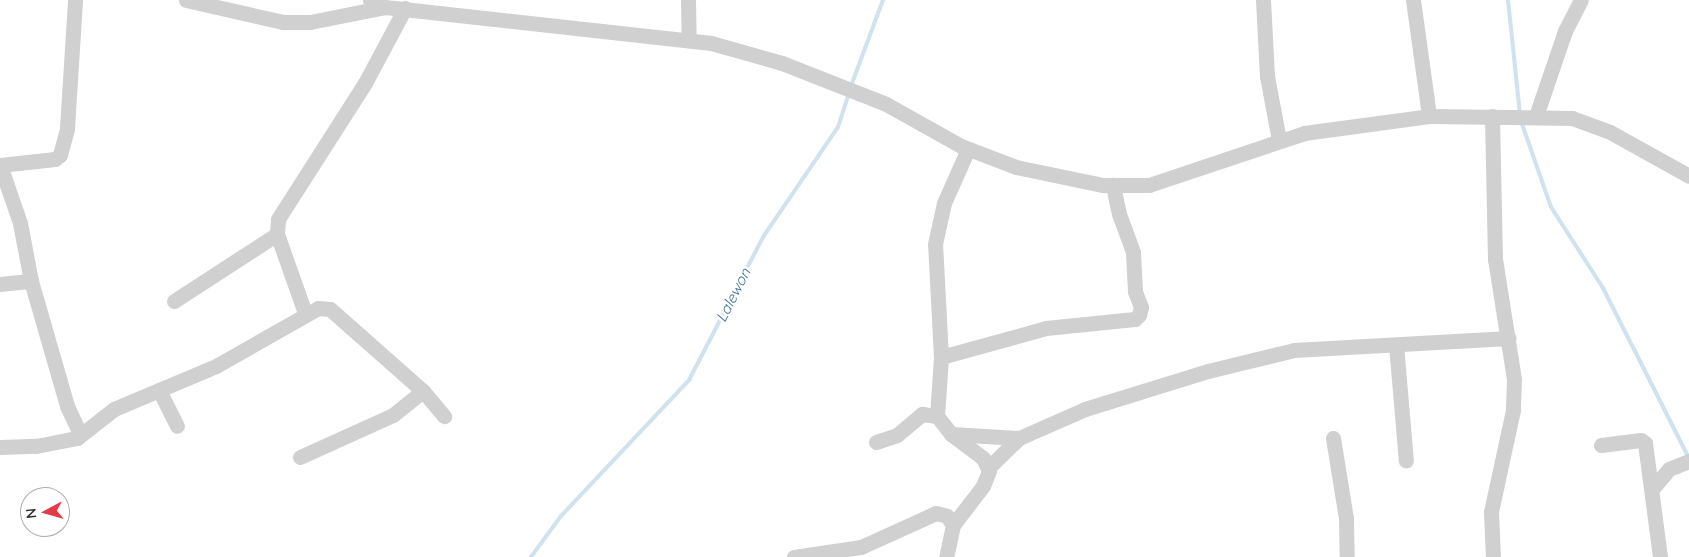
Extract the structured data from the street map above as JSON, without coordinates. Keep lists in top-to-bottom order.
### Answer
{
  "water": ["Lalewon"],
  "north": "left"
}
